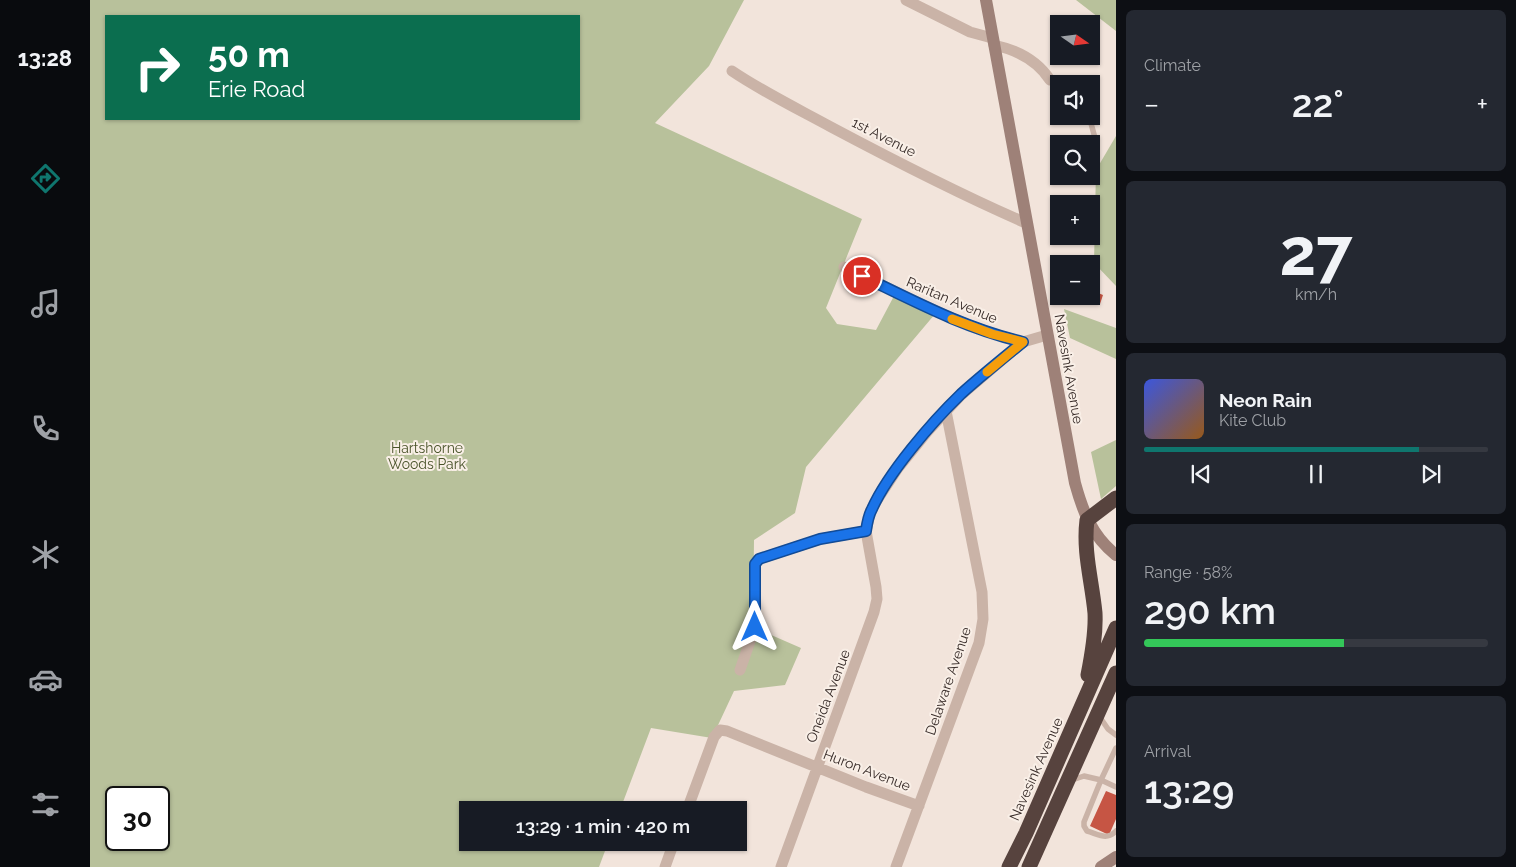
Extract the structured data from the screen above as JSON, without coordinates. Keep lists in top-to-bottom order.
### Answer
{
  "streets": {
    "highway": ["Navesink Avenue"],
    "street": [
      "1st Avenue",
      "Raritan Avenue",
      "Delaware Avenue",
      "Oneida Avenue",
      "Huron Avenue"
    ]
  },
  "crossings": [
    ["1st Avenue", "Navesink Avenue"],
    ["Delaware Avenue", "Huron Avenue"],
    ["Oneida Avenue", "Huron Avenue"]
  ],
  "parks": ["Hartshorne Woods Park"],
  "north": "right",
  "page": {
    "tabs": "13:28",
    "tile": [
      "Climate",
      ["27", "km/h"],
      ["Range · 58%", "290 km"],
      ["Arrival", "13:29"]
    ],
    "map_buttons": ["+", "−"],
    "turn": ["50 m", "Erie Road"],
    "heat": ["−", "22°", "+"],
    "song": ["Neon Rain", "Kite Club"],
    "limit": "30",
    "trip": "13:29 · 1 min · 420 m"
  }
}
